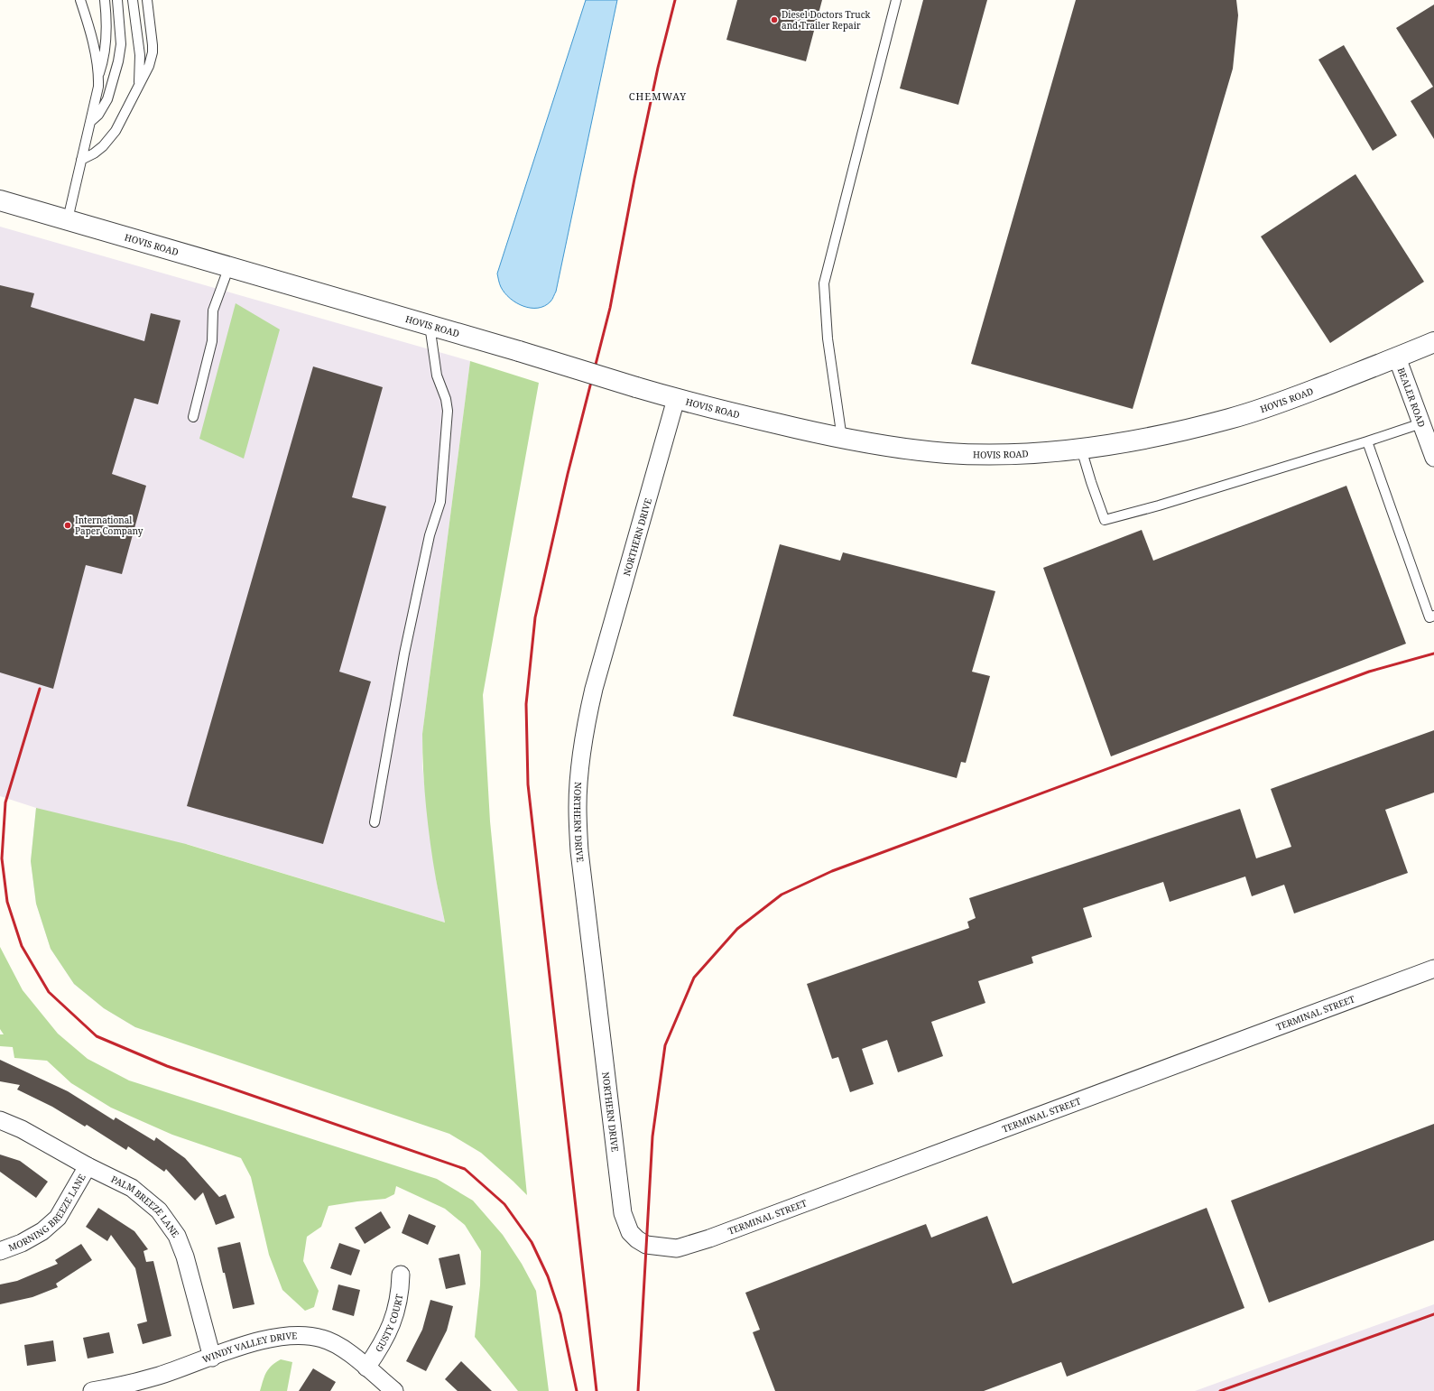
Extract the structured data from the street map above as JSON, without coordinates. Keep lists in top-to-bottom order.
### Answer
{
  "streets": {
    "street": [
      "HOVIS ROAD",
      "BEALER ROAD",
      "NORTHERN DRIVE",
      "TERMINAL STREET",
      "PALM BREEZE LANE",
      "MORNING BREEZE LANE",
      "GUSTY COURT",
      "WINDY VALLEY DRIVE"
    ]
  },
  "crossings": [
    ["HOVIS ROAD", "BEALER ROAD"],
    ["HOVIS ROAD", "NORTHERN DRIVE"],
    ["NORTHERN DRIVE", "TERMINAL STREET"],
    ["PALM BREEZE LANE", "MORNING BREEZE LANE"],
    ["PALM BREEZE LANE", "WINDY VALLEY DRIVE"],
    ["GUSTY COURT", "WINDY VALLEY DRIVE"]
  ],
  "districts": ["CHEMWAY"],
  "places": ["Diesel Doctors Truck and Trailer Repair", "International Paper Company"]
}
